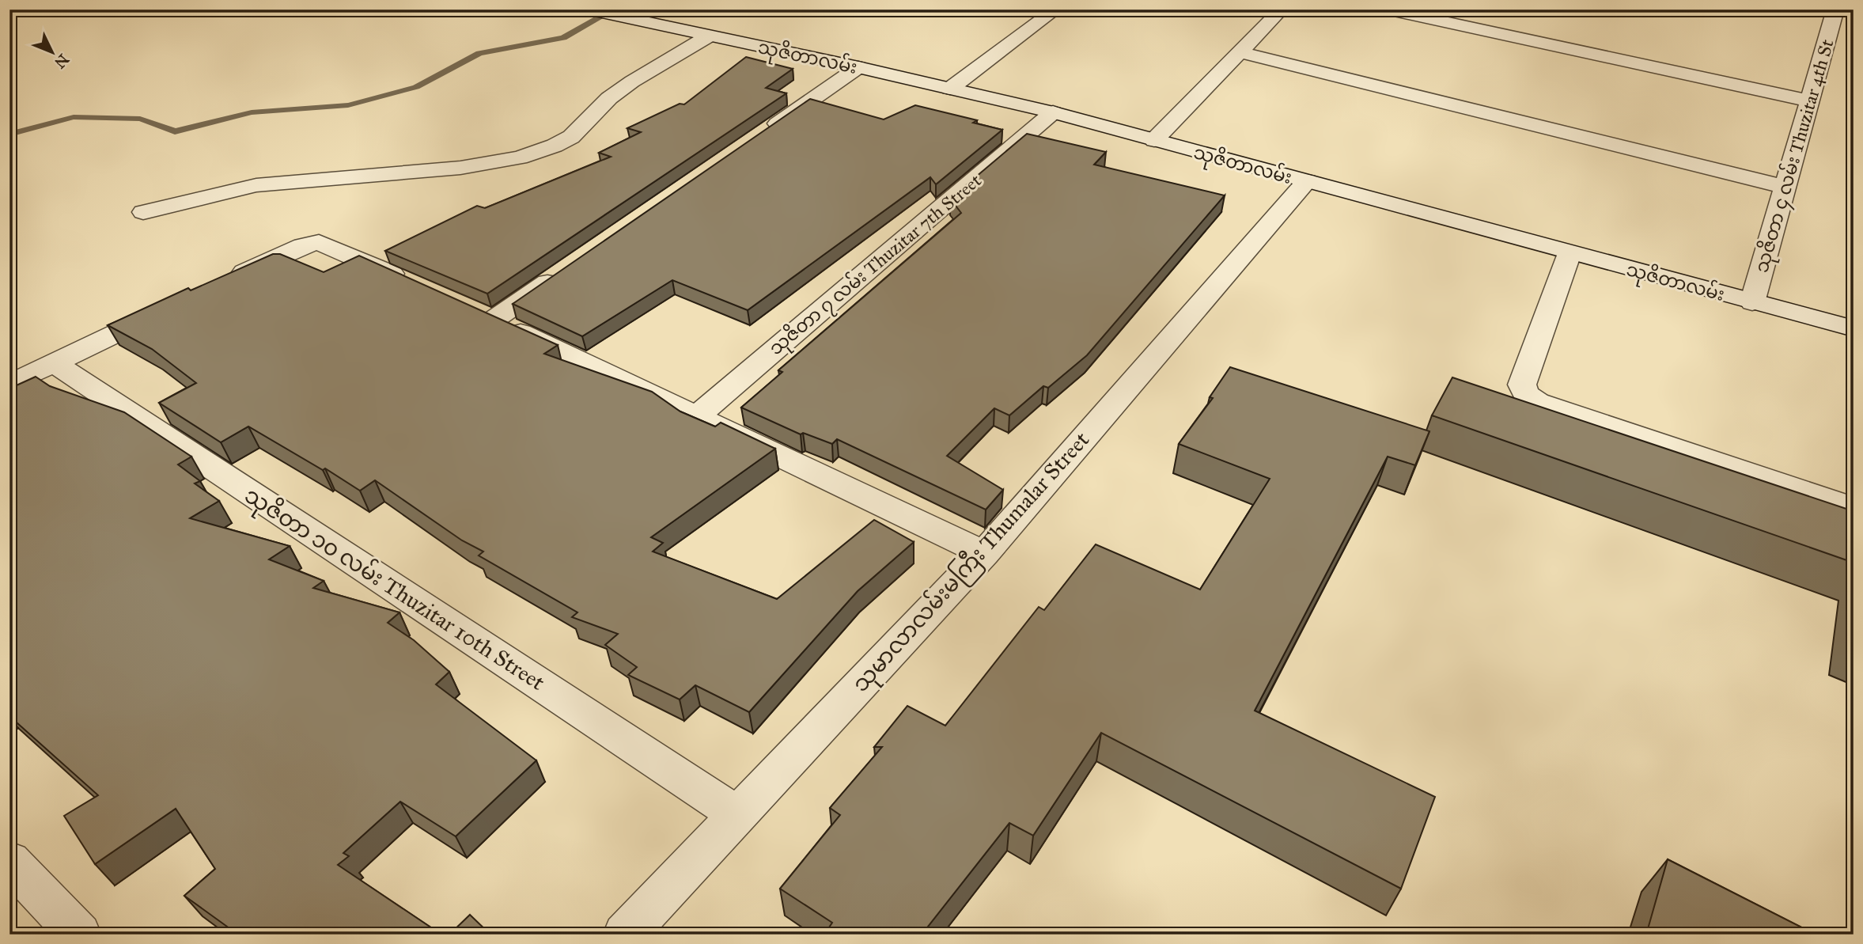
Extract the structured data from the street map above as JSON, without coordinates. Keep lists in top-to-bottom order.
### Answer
{
  "streets": {
    "street": [
      "သုဇိတာလမ်း",
      "သုဇိတာ ၄ လမ်း Thuzitar 4th St",
      "သုဇိတာ ၇ လမ်း Thuzitar 7th Street",
      "သုမာလာလမ်းမကြီး Thumalar Street",
      "သုဇိတာ ၁၀ လမ်း Thuzitar 10th Street"
    ]
  },
  "crossings": [
    ["သုဇိတာလမ်း", "သုဇိတာ ၄ လမ်း Thuzitar 4th St"],
    ["သုဇိတာလမ်း", "သုဇိတာ ၇ လမ်း Thuzitar 7th Street"],
    ["သုဇိတာလမ်း", "သုမာလာလမ်းမကြီး Thumalar Street"],
    ["သုမာလာလမ်းမကြီး Thumalar Street", "သုဇိတာ ၁၀ လမ်း Thuzitar 10th Street"]
  ],
  "north": "bottom right"
}
